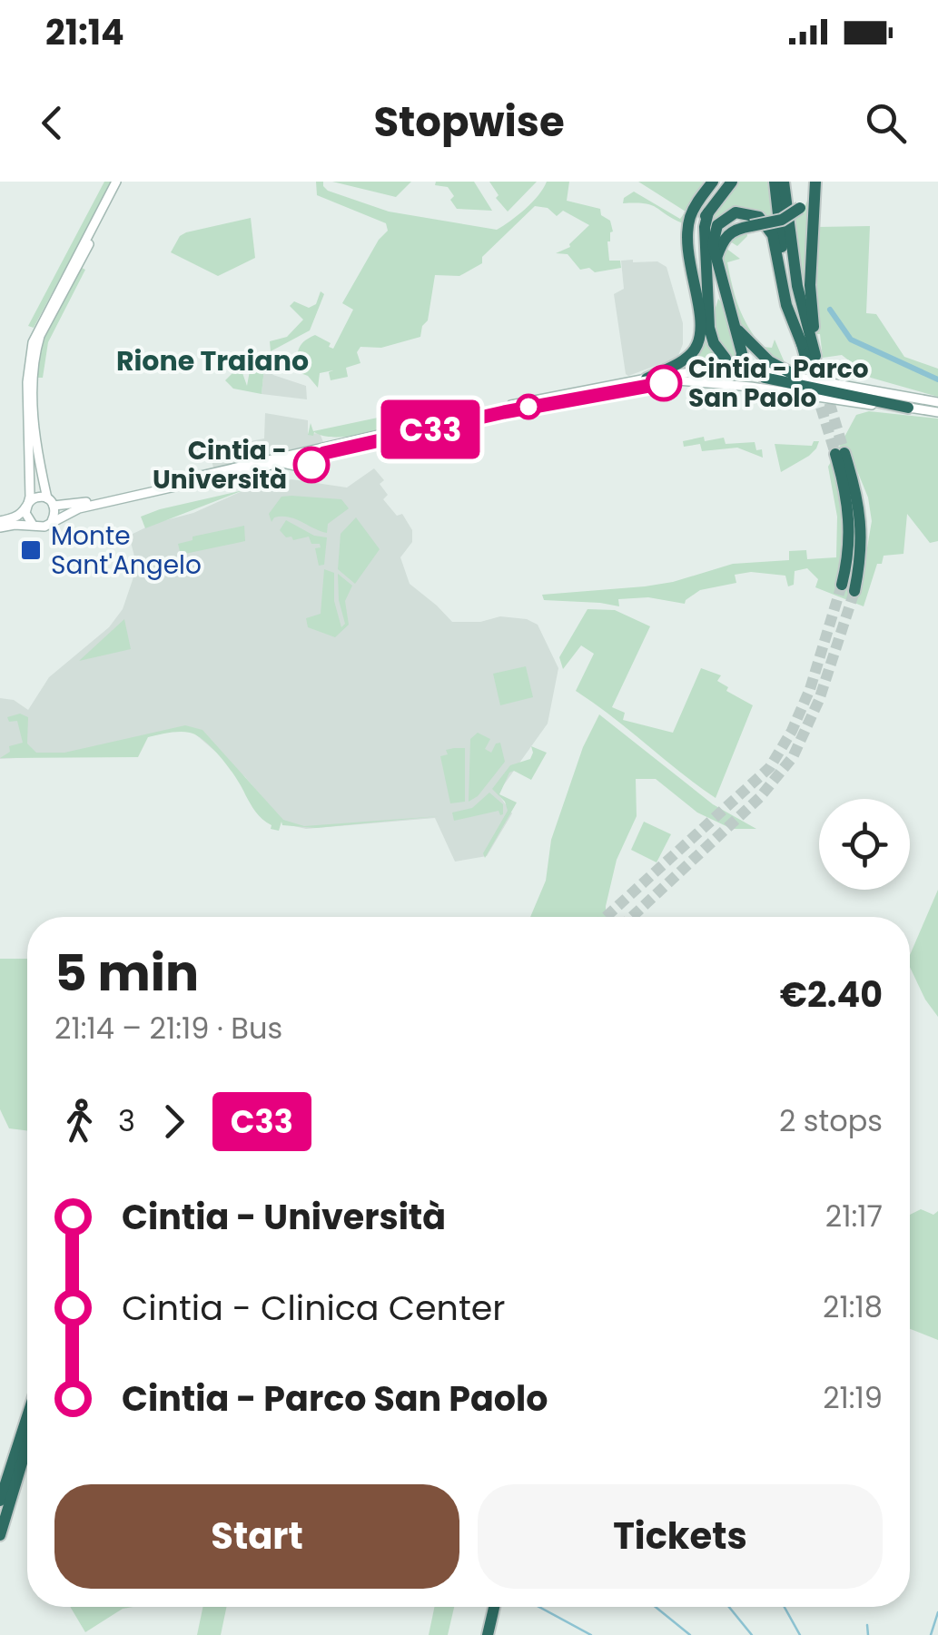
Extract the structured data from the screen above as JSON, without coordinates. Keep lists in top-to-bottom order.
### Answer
{
  "districts": ["Rione Traiano"],
  "places": {
    "other": ["Cintia - Parco San Paolo", "Cintia - Università"],
    "transit": ["Monte Sant'Angelo"]
  },
  "lines": ["bus line C33"],
  "page": {
    "status": "21:14",
    "header": "Stopwise",
    "on_map": "C33",
    "heading": ["5 min", "21:14 – 21:19 · Bus", "€2.40"],
    "legs": ["3", "C33", "2 stops"],
    "list": [
      {
        "name": "Cintia - Università",
        "value": "21:17"
      },
      {
        "name": "Cintia - Clinica Center",
        "value": "21:18"
      },
      {
        "name": "Cintia - Parco San Paolo",
        "value": "21:19"
      }
    ],
    "buttons": ["Start", "Tickets"]
  }
}
